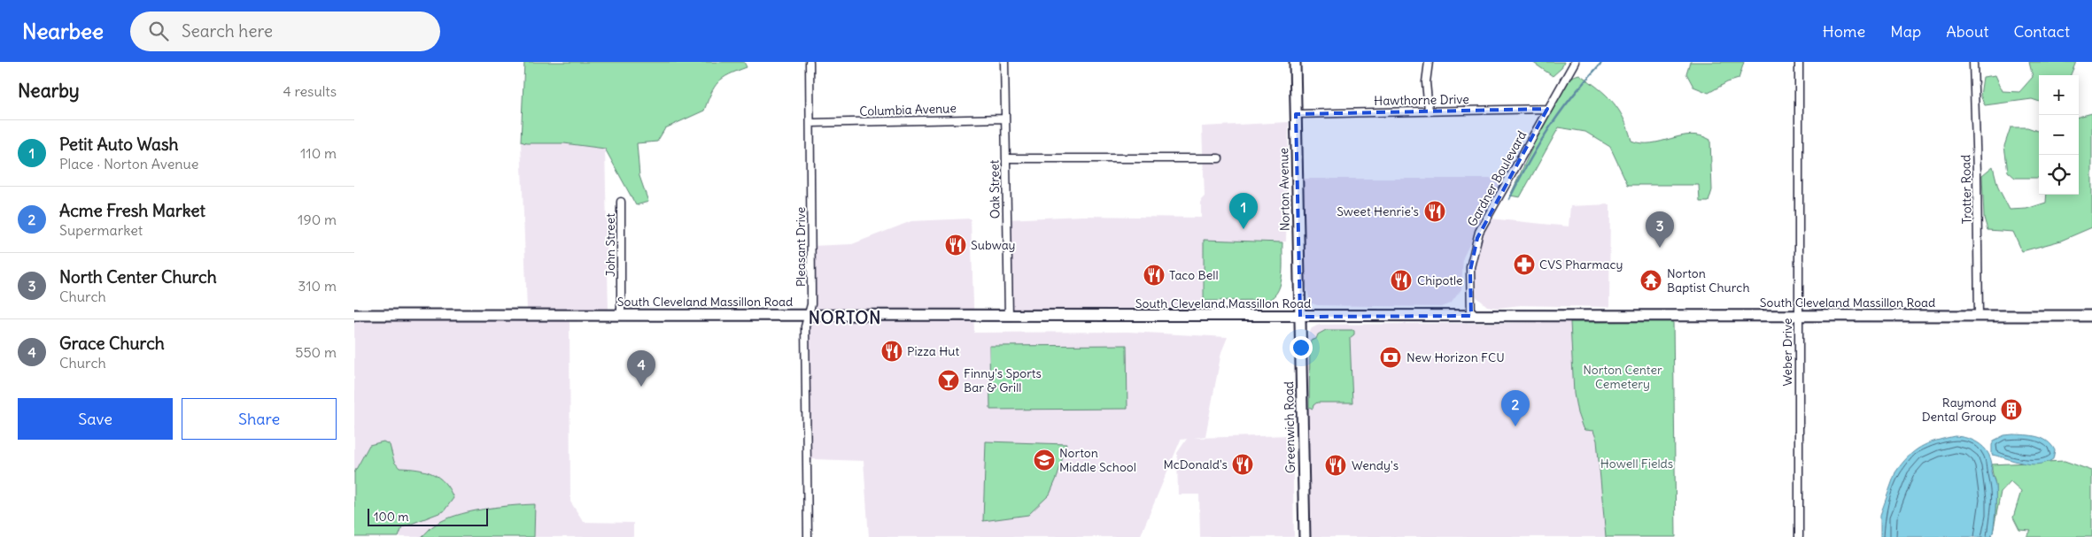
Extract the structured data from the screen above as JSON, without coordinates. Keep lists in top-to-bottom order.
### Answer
{
  "streets": {
    "main road": ["Norton Avenue", "South Cleveland Massillon Road", "Greenwich Road"],
    "street": [
      "Hawthorne Drive",
      "Columbia Avenue",
      "Gardner Boulevard",
      "Oak Street",
      "Trotter Road",
      "John Street",
      "Pleasant Drive",
      "Weber Drive"
    ]
  },
  "crossings": [
    ["Hawthorne Drive", "Gardner Boulevard"],
    ["Hawthorne Drive", "Norton Avenue"],
    ["Columbia Avenue", "Oak Street"],
    ["Columbia Avenue", "Pleasant Drive"],
    ["Gardner Boulevard", "South Cleveland Massillon Road"],
    ["Oak Street", "South Cleveland Massillon Road"],
    ["Norton Avenue", "South Cleveland Massillon Road"],
    ["Norton Avenue", "Greenwich Road"],
    ["Trotter Road", "South Cleveland Massillon Road"],
    ["John Street", "South Cleveland Massillon Road"],
    ["Pleasant Drive", "South Cleveland Massillon Road"],
    ["South Cleveland Massillon Road", "Weber Drive"],
    ["South Cleveland Massillon Road", "Greenwich Road"]
  ],
  "districts": ["NORTON"],
  "parks": ["Norton Center Cemetery", "Howell Fields"],
  "places": {
    "restaurant": [
      "Sweet Henrie's",
      "Subway",
      "Taco Bell",
      "Chipotle",
      "Pizza Hut",
      "McDonald's",
      "Wendy's"
    ],
    "pharmacy": ["CVS Pharmacy"],
    "temple": ["Norton Baptist Church"],
    "bank": ["New Horizon FCU"],
    "bar": ["Finny's Sports Bar & Grill"],
    "building": ["Raymond Dental Group"],
    "school or university": ["Norton Middle School"]
  },
  "scale_bar": "100 m",
  "page": {
    "header": "Nearbee",
    "search": "Search here",
    "nav": [
      "Home",
      "Map",
      "About",
      "Contact"
    ],
    "heading": ["Nearby", "4 results"],
    "map_buttons": ["+", "−"],
    "list": [
      {
        "mark": "1",
        "name": "Petit Auto Wash",
        "note": "Place · Norton Avenue",
        "value": "110 m"
      },
      {
        "mark": "2",
        "name": "Acme Fresh Market",
        "note": "Supermarket",
        "value": "190 m"
      },
      {
        "mark": "3",
        "name": "North Center Church",
        "note": "Church",
        "value": "310 m"
      },
      {
        "mark": "4",
        "name": "Grace Church",
        "note": "Church",
        "value": "550 m"
      }
    ],
    "pins": [
      "1",
      "3",
      "4",
      "2"
    ],
    "buttons": ["Save", "Share"],
    "scale": "100 m"
  }
}
